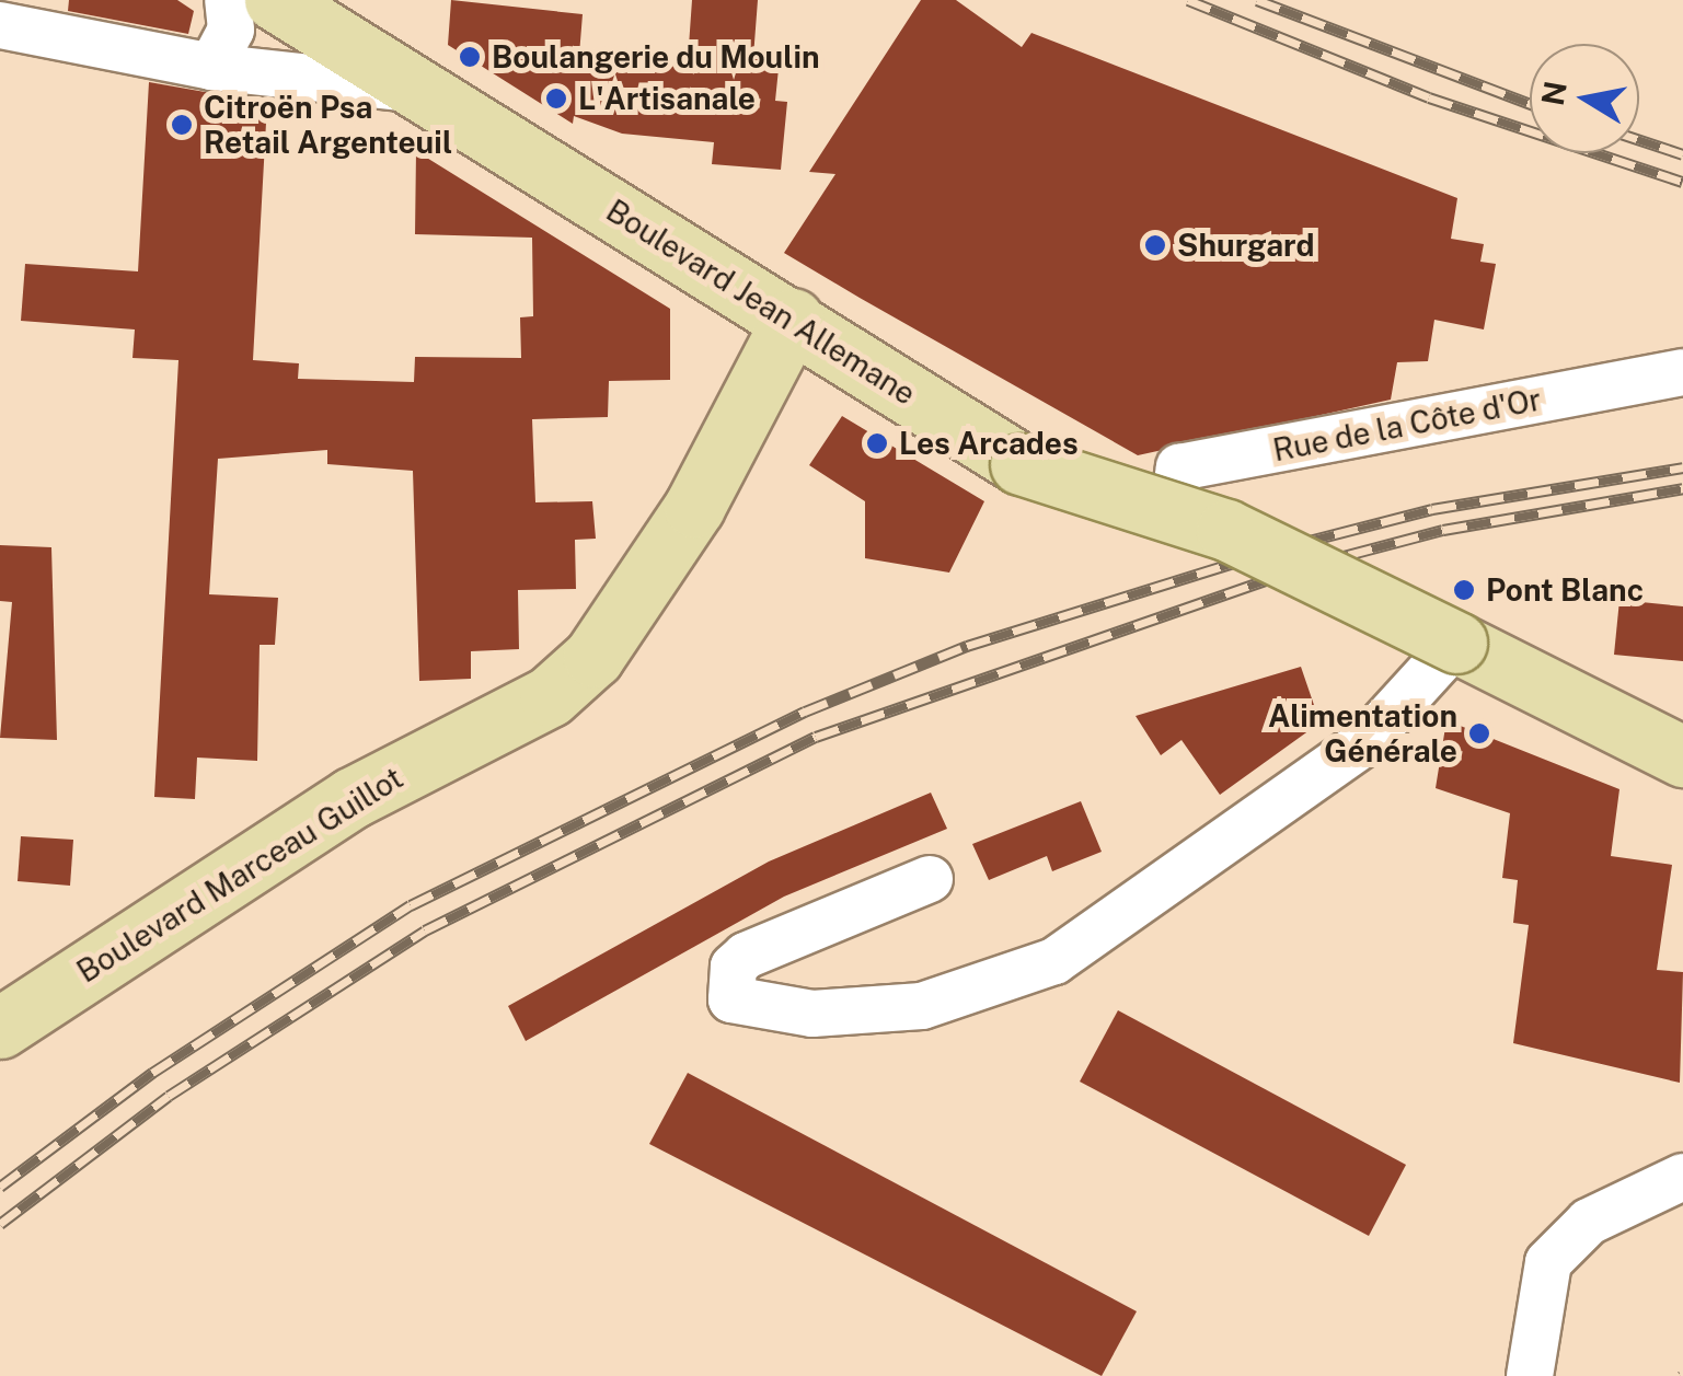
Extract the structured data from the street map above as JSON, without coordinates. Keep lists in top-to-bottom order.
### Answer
{
  "streets": {
    "main road": ["Boulevard Jean Allemane", "Boulevard Marceau Guillot"],
    "street": ["Rue de la Côte d'Or"]
  },
  "crossings": [
    ["Boulevard Jean Allemane", "Rue de la Côte d'Or"],
    ["Boulevard Jean Allemane", "Boulevard Marceau Guillot"]
  ],
  "places": [
    "Boulangerie du Moulin",
    "L'Artisanale",
    "Citroën Psa Retail Argenteuil",
    "Shurgard",
    "Les Arcades",
    "Pont Blanc",
    "Alimentation Générale"
  ],
  "north": "left"
}
